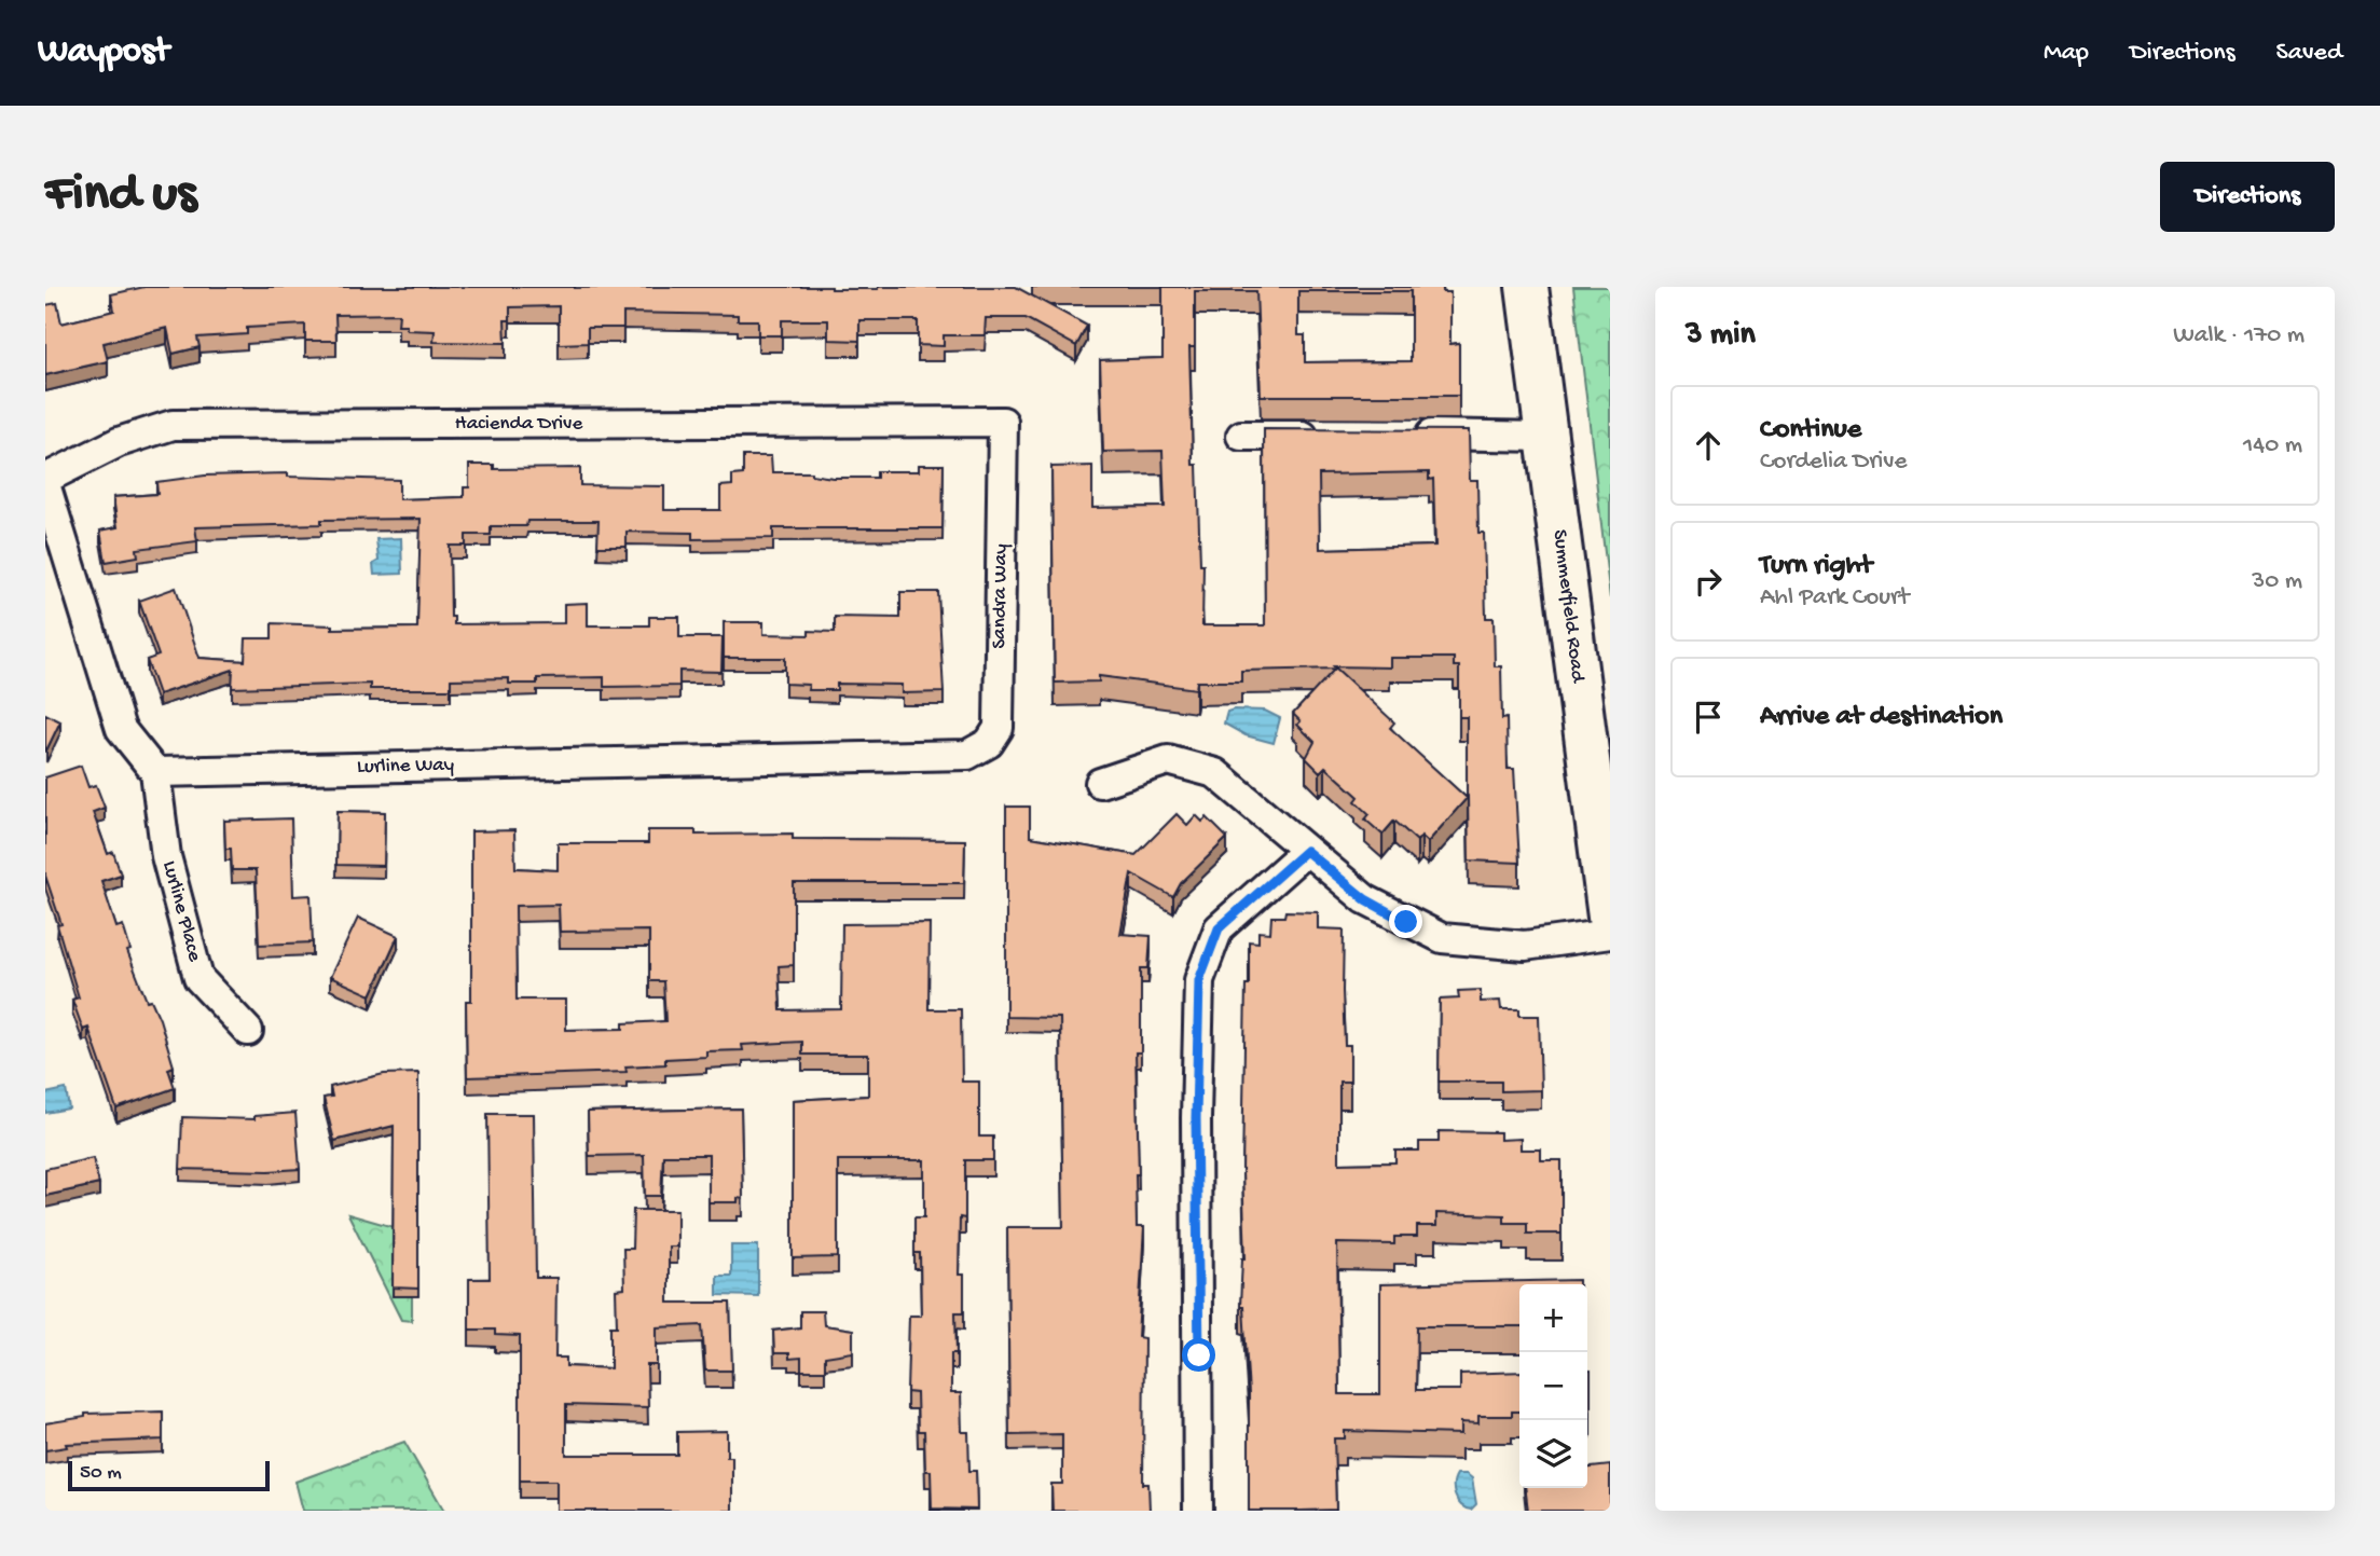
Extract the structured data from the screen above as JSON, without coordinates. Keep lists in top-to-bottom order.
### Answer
{
  "streets": {
    "street": [
      "Hacienda Drive",
      "Sandra Way",
      "Summerfield Road",
      "Lurline Way",
      "Lurline Place"
    ]
  },
  "crossings": [
    ["Hacienda Drive", "Sandra Way"],
    ["Sandra Way", "Lurline Way"],
    ["Lurline Way", "Lurline Place"]
  ],
  "scale_bar": "50 m",
  "page": {
    "header": "Waypost",
    "nav": ["Map", "Directions", "Saved"],
    "buttons": "Directions",
    "title": "Find us",
    "heading": ["3 min", "Walk · 170 m"],
    "list": [
      ["Continue", "Cordelia Drive", "140 m"],
      ["Turn right", "Ahl Park Court", "30 m"],
      "Arrive at destination"
    ],
    "map_buttons": ["+", "−"],
    "scale": "50 m"
  }
}
